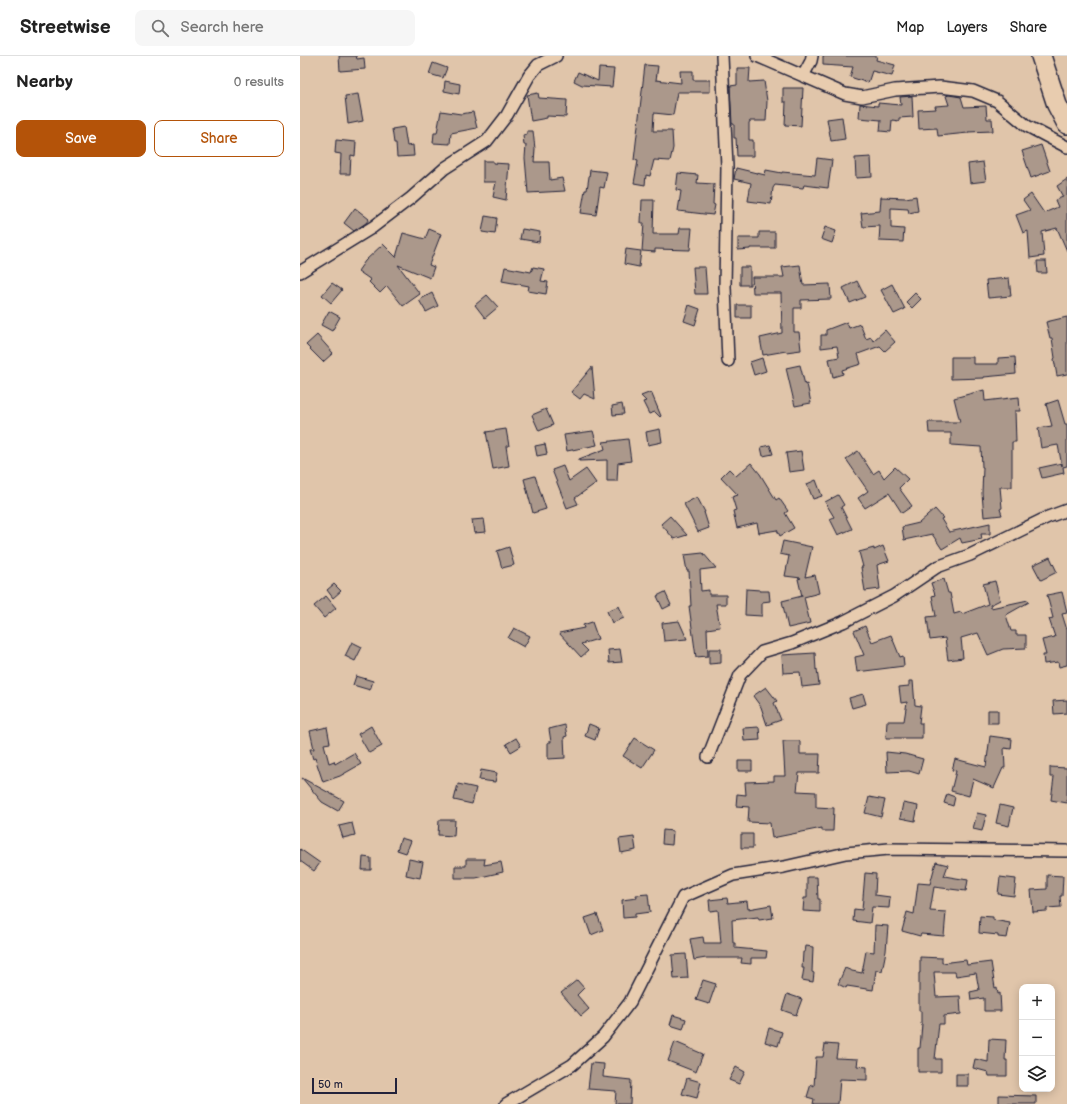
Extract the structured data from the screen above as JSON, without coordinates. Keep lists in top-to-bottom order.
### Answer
{
  "scale_bar": "50 m",
  "page": {
    "header": "Streetwise",
    "search": "Search here",
    "nav": ["Map", "Layers", "Share"],
    "heading": ["Nearby", "0 results"],
    "buttons": ["Save", "Share"],
    "map_buttons": ["+", "−"],
    "scale": "50 m"
  }
}
